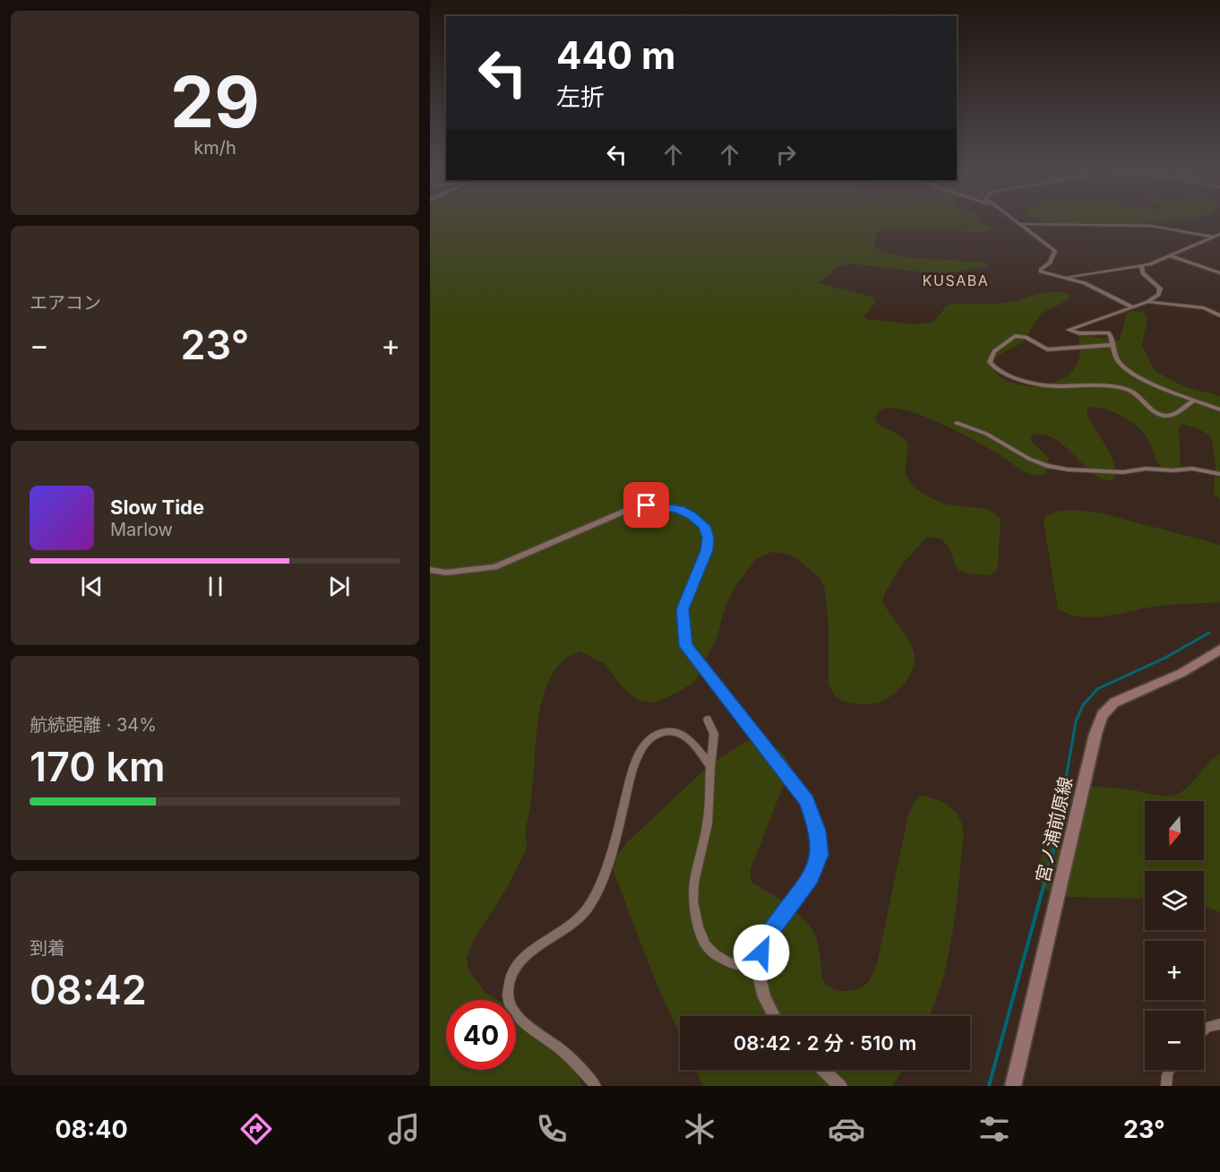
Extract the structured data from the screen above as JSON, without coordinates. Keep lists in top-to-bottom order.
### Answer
{
  "streets": {
    "main road": ["宮ノ浦前原線"]
  },
  "districts": ["KUSABA"],
  "north": "bottom",
  "page": {
    "tile": [
      ["29", "km/h"],
      "エアコン",
      ["航続距離 · 34%", "170 km"],
      ["到着", "08:42"]
    ],
    "turn": ["440 m", "左折"],
    "heat": ["−", "23°", "+"],
    "song": ["Slow Tide", "Marlow"],
    "map_buttons": ["+", "−"],
    "limit": "40",
    "trip": "08:42 · 2 分 · 510 m",
    "tabs": ["08:40", "23°"]
  }
}
